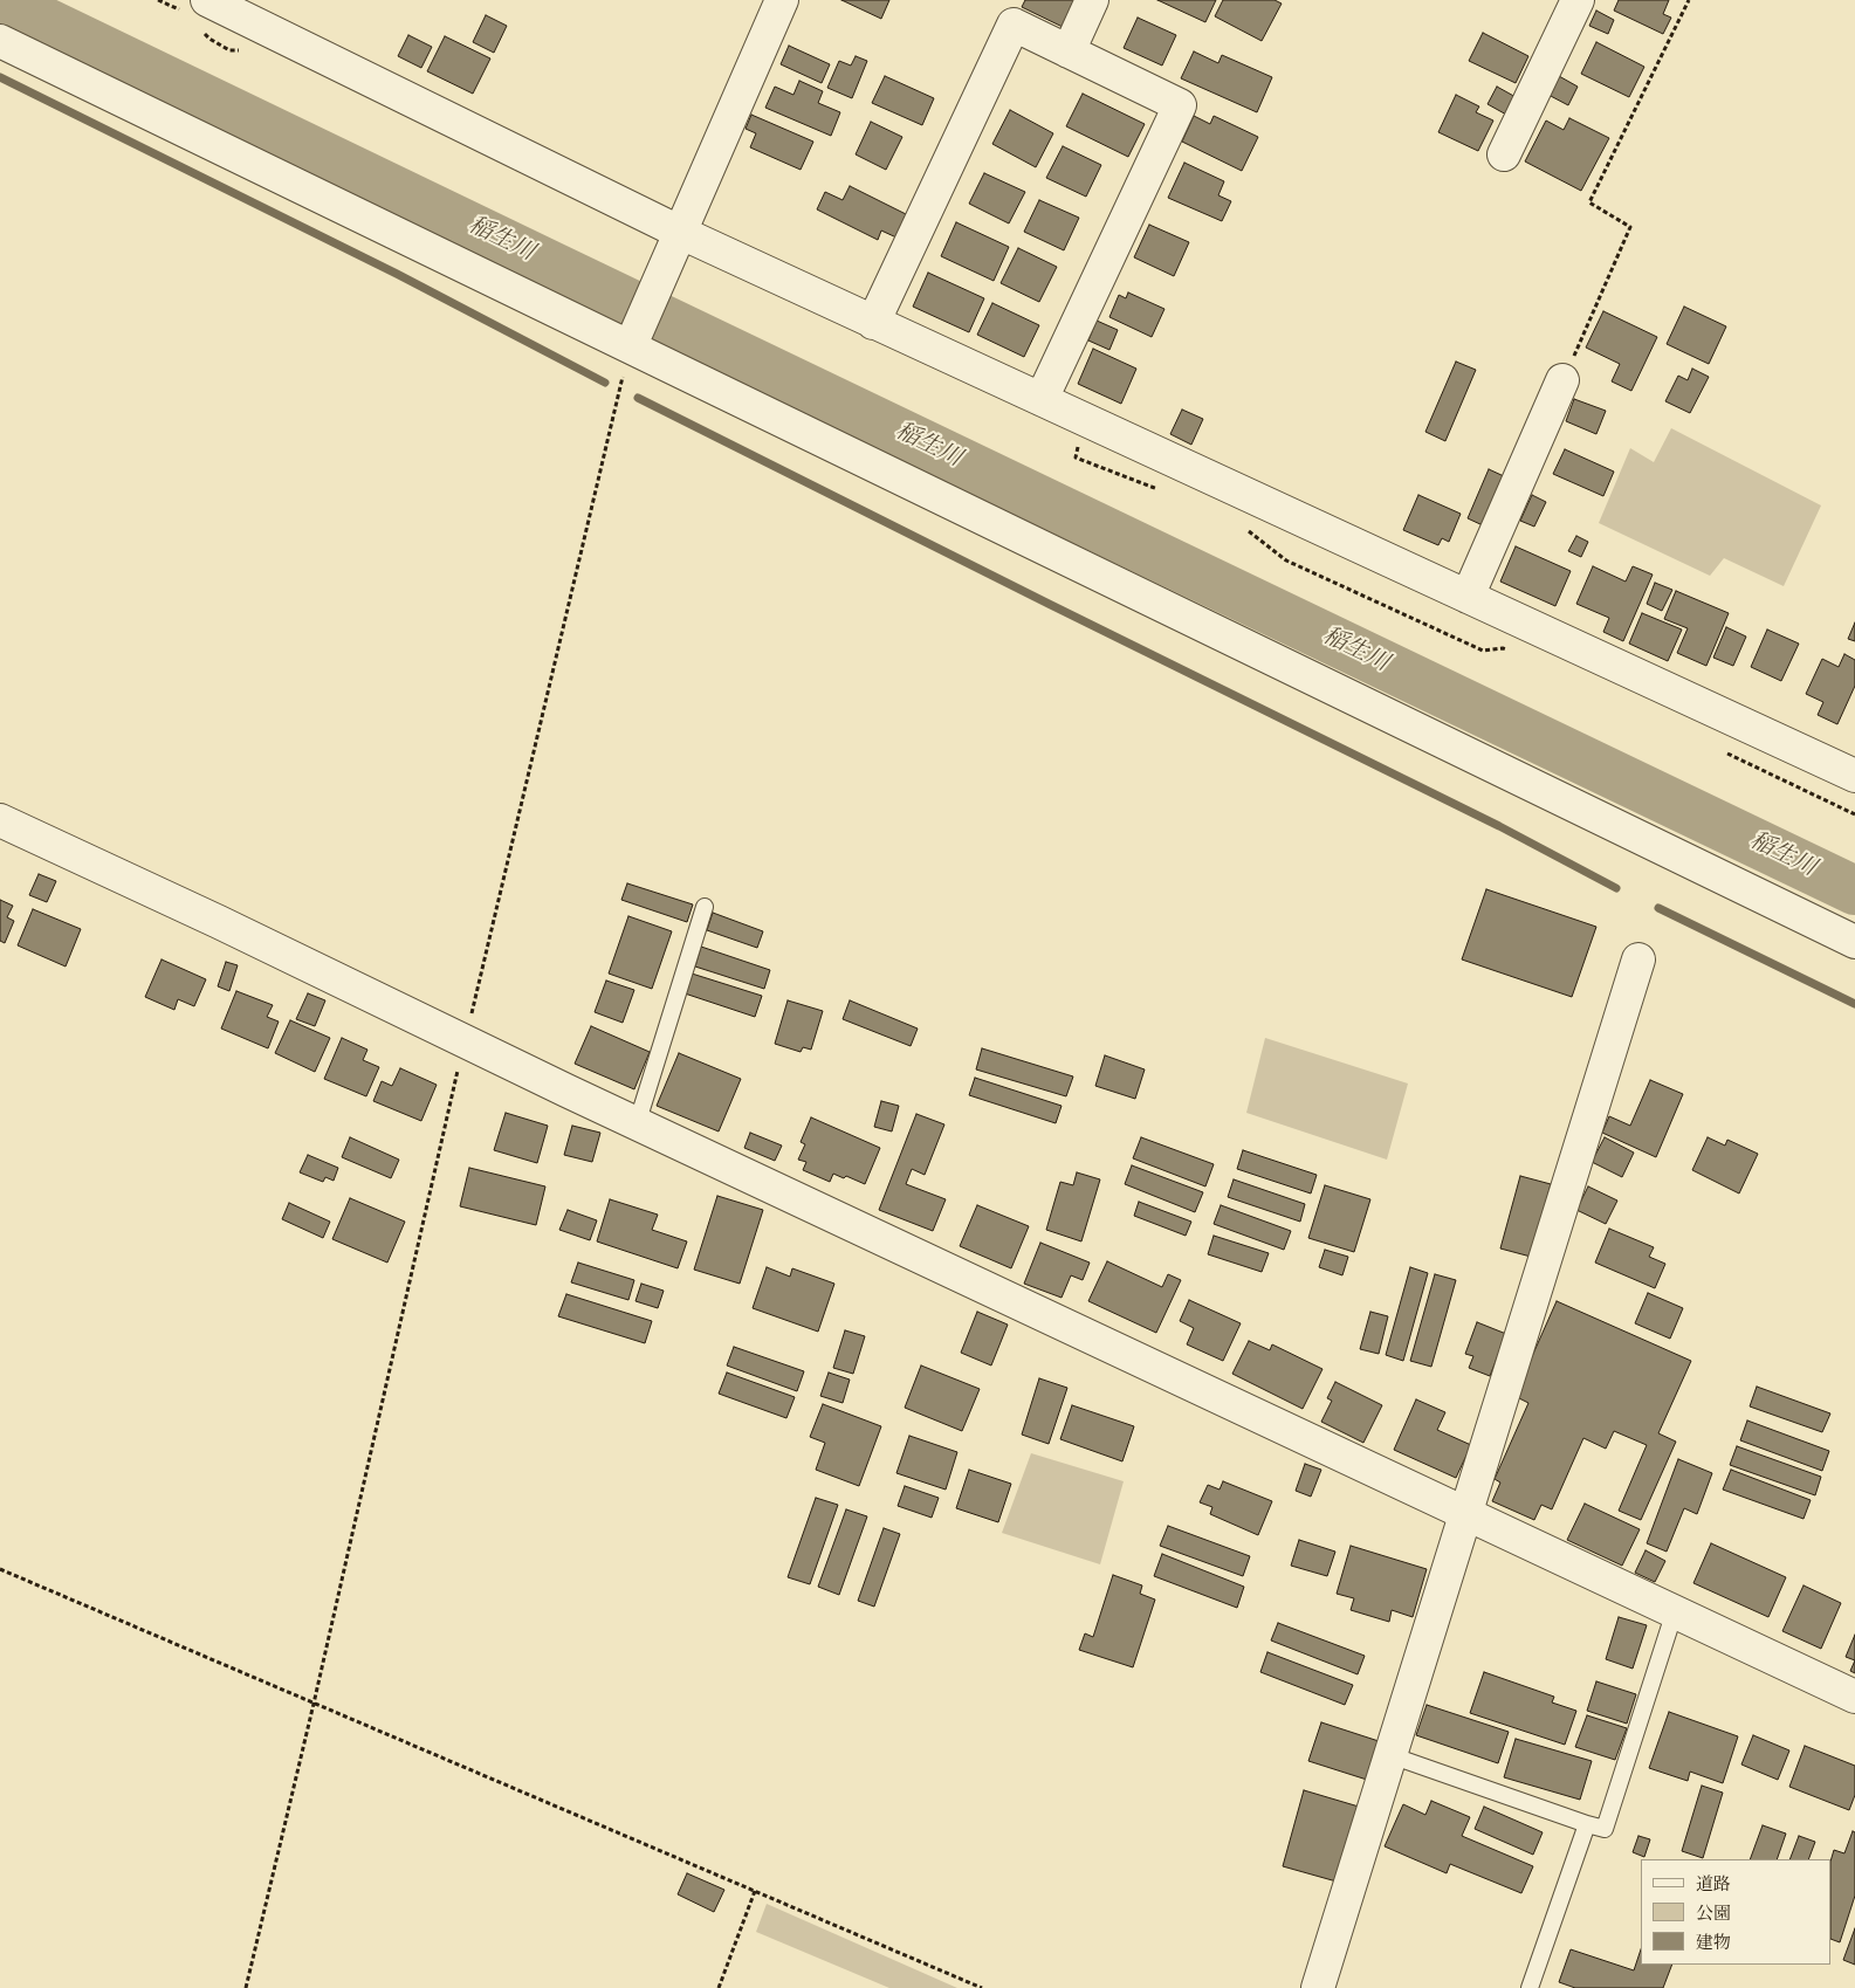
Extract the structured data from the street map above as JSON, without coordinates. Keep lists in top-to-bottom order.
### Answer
{
  "water": ["稲生川"],
  "legend": ["道路", "公園", "建物"]
}
